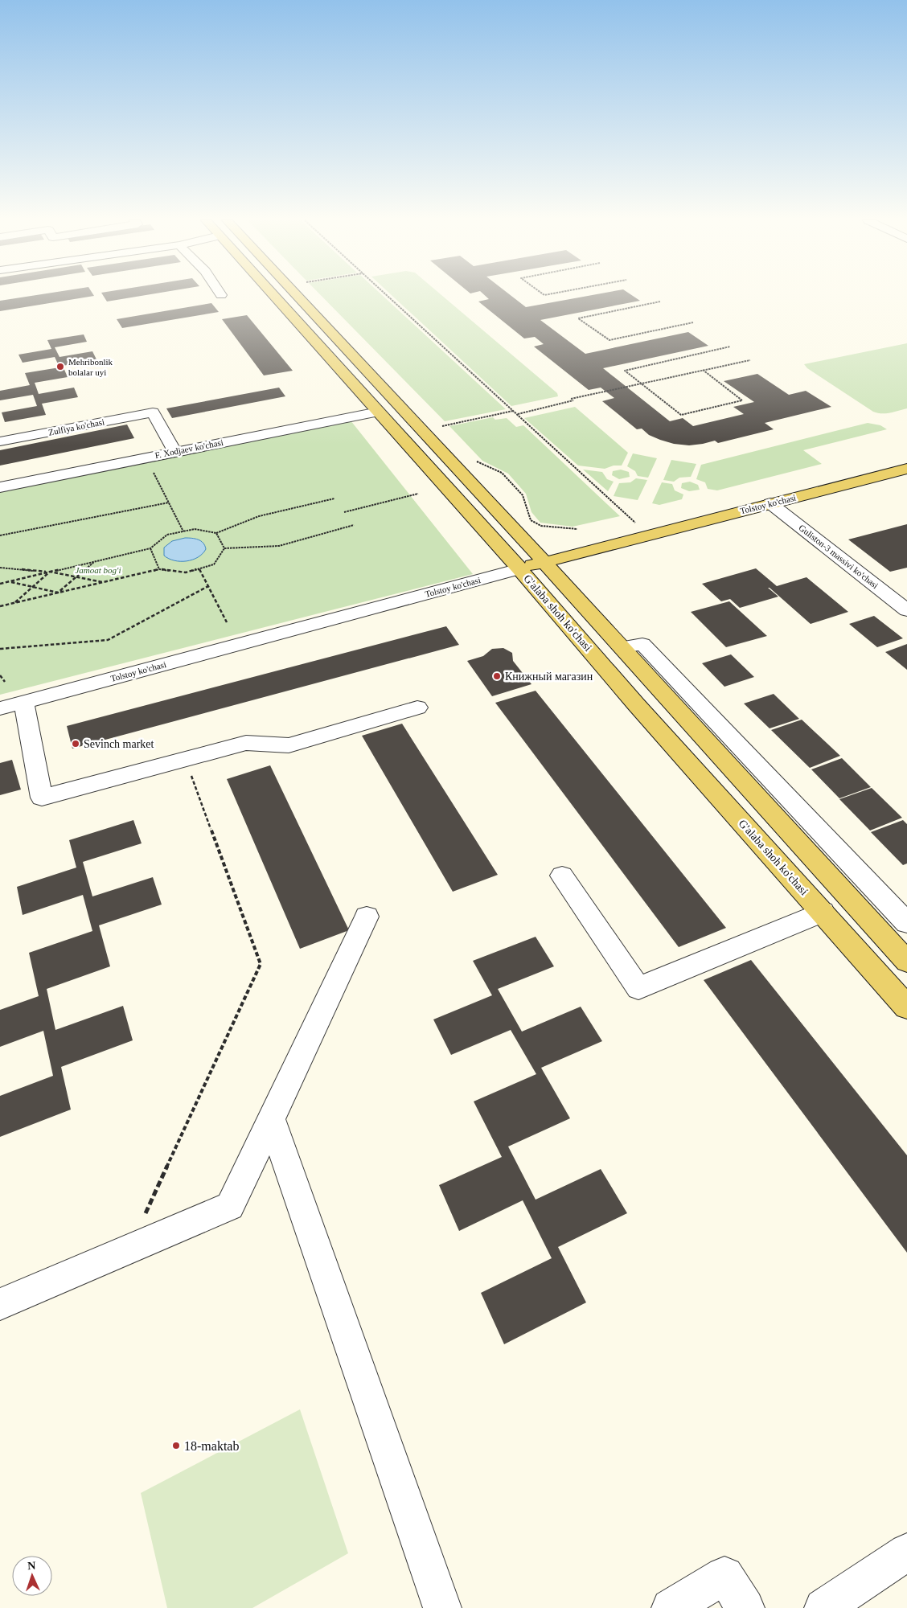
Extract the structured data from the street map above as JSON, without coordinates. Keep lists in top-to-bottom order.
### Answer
{
  "streets": {
    "main road": ["Tolstoy ko'chasi", "G'alaba shoh ko'chasi"],
    "street": ["Zulfiya ko'chasi", "F. Xodjaev ko'chasi", "Guliston-3 massivi ko'chasi"]
  },
  "crossings": [
    ["Zulfiya ko'chasi", "F. Xodjaev ko'chasi"],
    ["F. Xodjaev ko'chasi", "G'alaba shoh ko'chasi"],
    ["Tolstoy ko'chasi", "Guliston-3 massivi ko'chasi"],
    ["Tolstoy ko'chasi", "G'alaba shoh ko'chasi"]
  ],
  "parks": ["Jamoat bog'i"],
  "places": [
    "Mehribonlik bolalar uyi",
    "Книжный магазин",
    "Sevinch market",
    "18-maktab"
  ],
  "north": "top"
}
